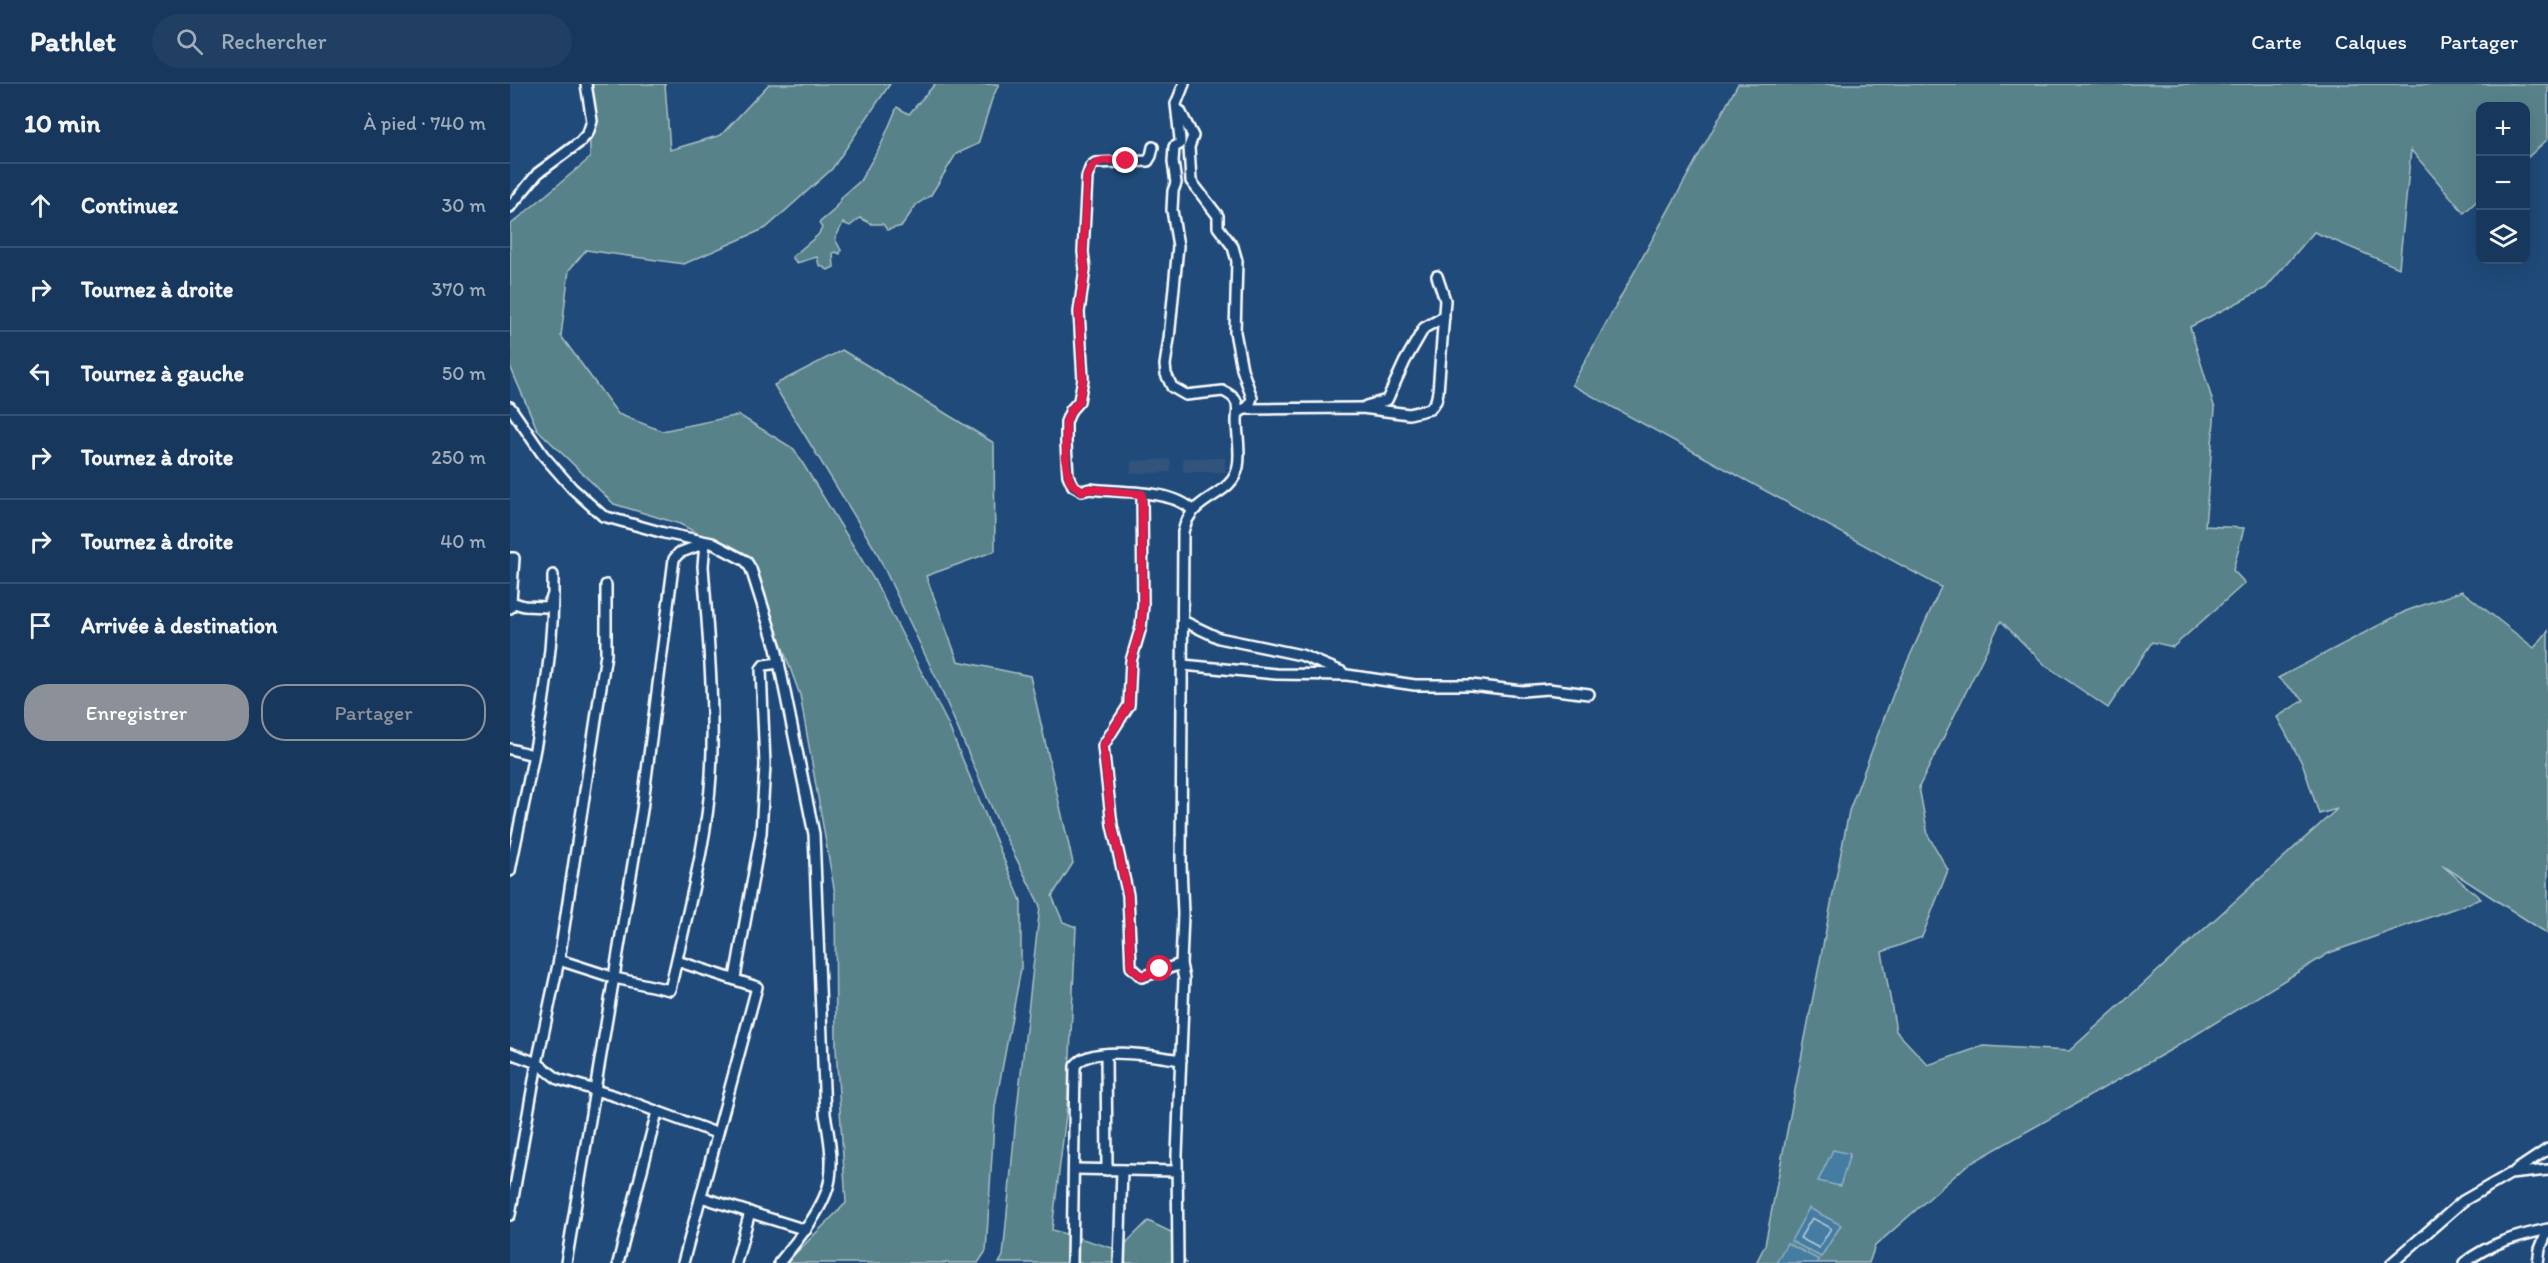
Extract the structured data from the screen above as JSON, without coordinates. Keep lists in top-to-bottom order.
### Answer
{
  "page": {
    "header": "Pathlet",
    "search": "Rechercher",
    "nav": ["Carte", "Calques", "Partager"],
    "heading": ["10 min", "À pied · 740 m"],
    "map_buttons": ["+", "−"],
    "list": [
      ["Continuez", "30 m"],
      ["Tournez à droite", "370 m"],
      ["Tournez à gauche", "50 m"],
      ["Tournez à droite", "250 m"],
      ["Tournez à droite", "40 m"],
      "Arrivée à destination"
    ],
    "buttons": ["Enregistrer", "Partager"]
  }
}
